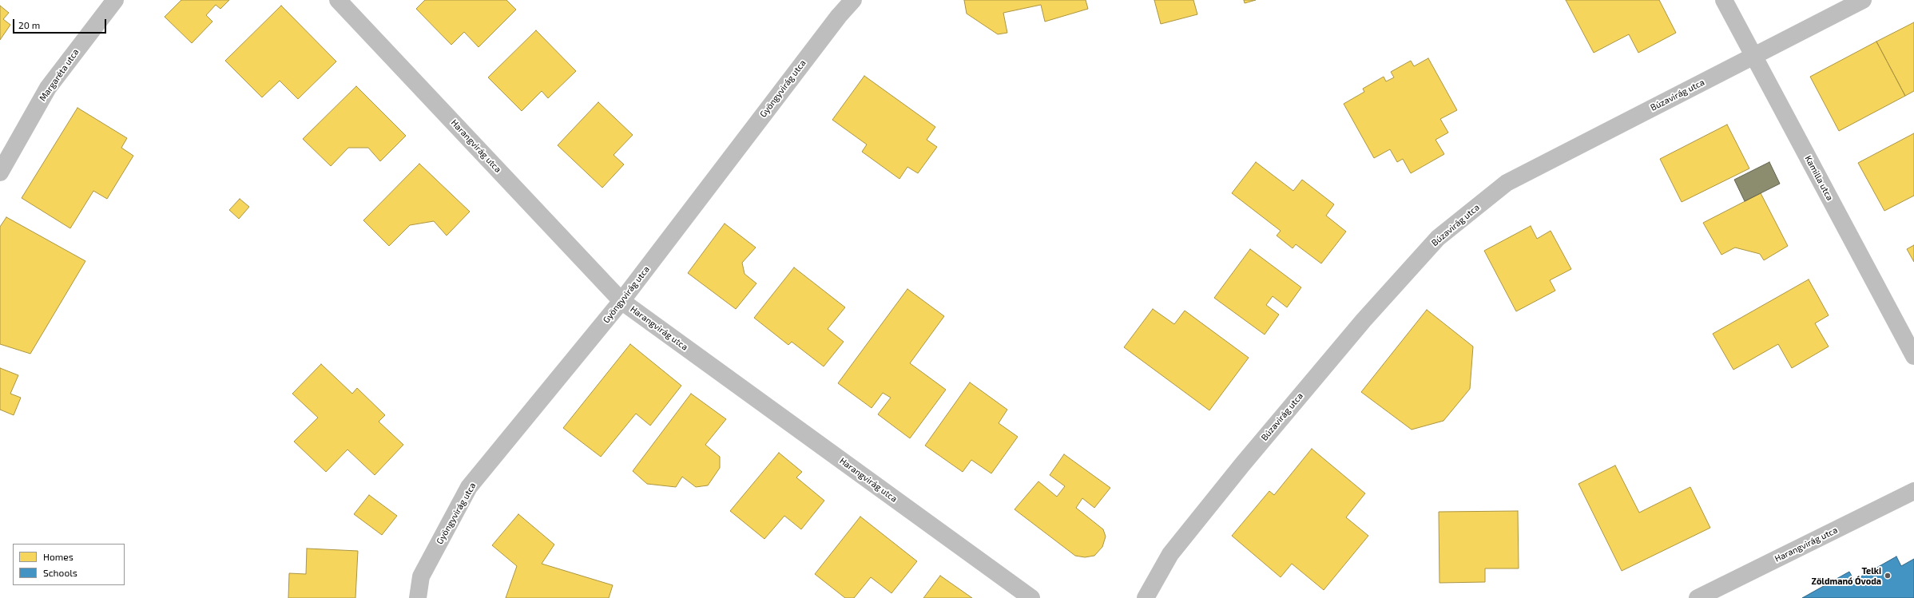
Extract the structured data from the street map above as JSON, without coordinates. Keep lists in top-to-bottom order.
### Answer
{
  "streets": {
    "street": [
      "Margaréta utca",
      "Gyöngyvirág utca",
      "Búzavirág utca",
      "Harangvirág utca",
      "Kamilla utca"
    ]
  },
  "crossings": [
    ["Gyöngyvirág utca", "Harangvirág utca"],
    ["Búzavirág utca", "Kamilla utca"]
  ],
  "places": ["Telki Zöldmanó Óvoda"],
  "legend": ["Homes", "Schools"],
  "scale_bar": "20 m"
}
